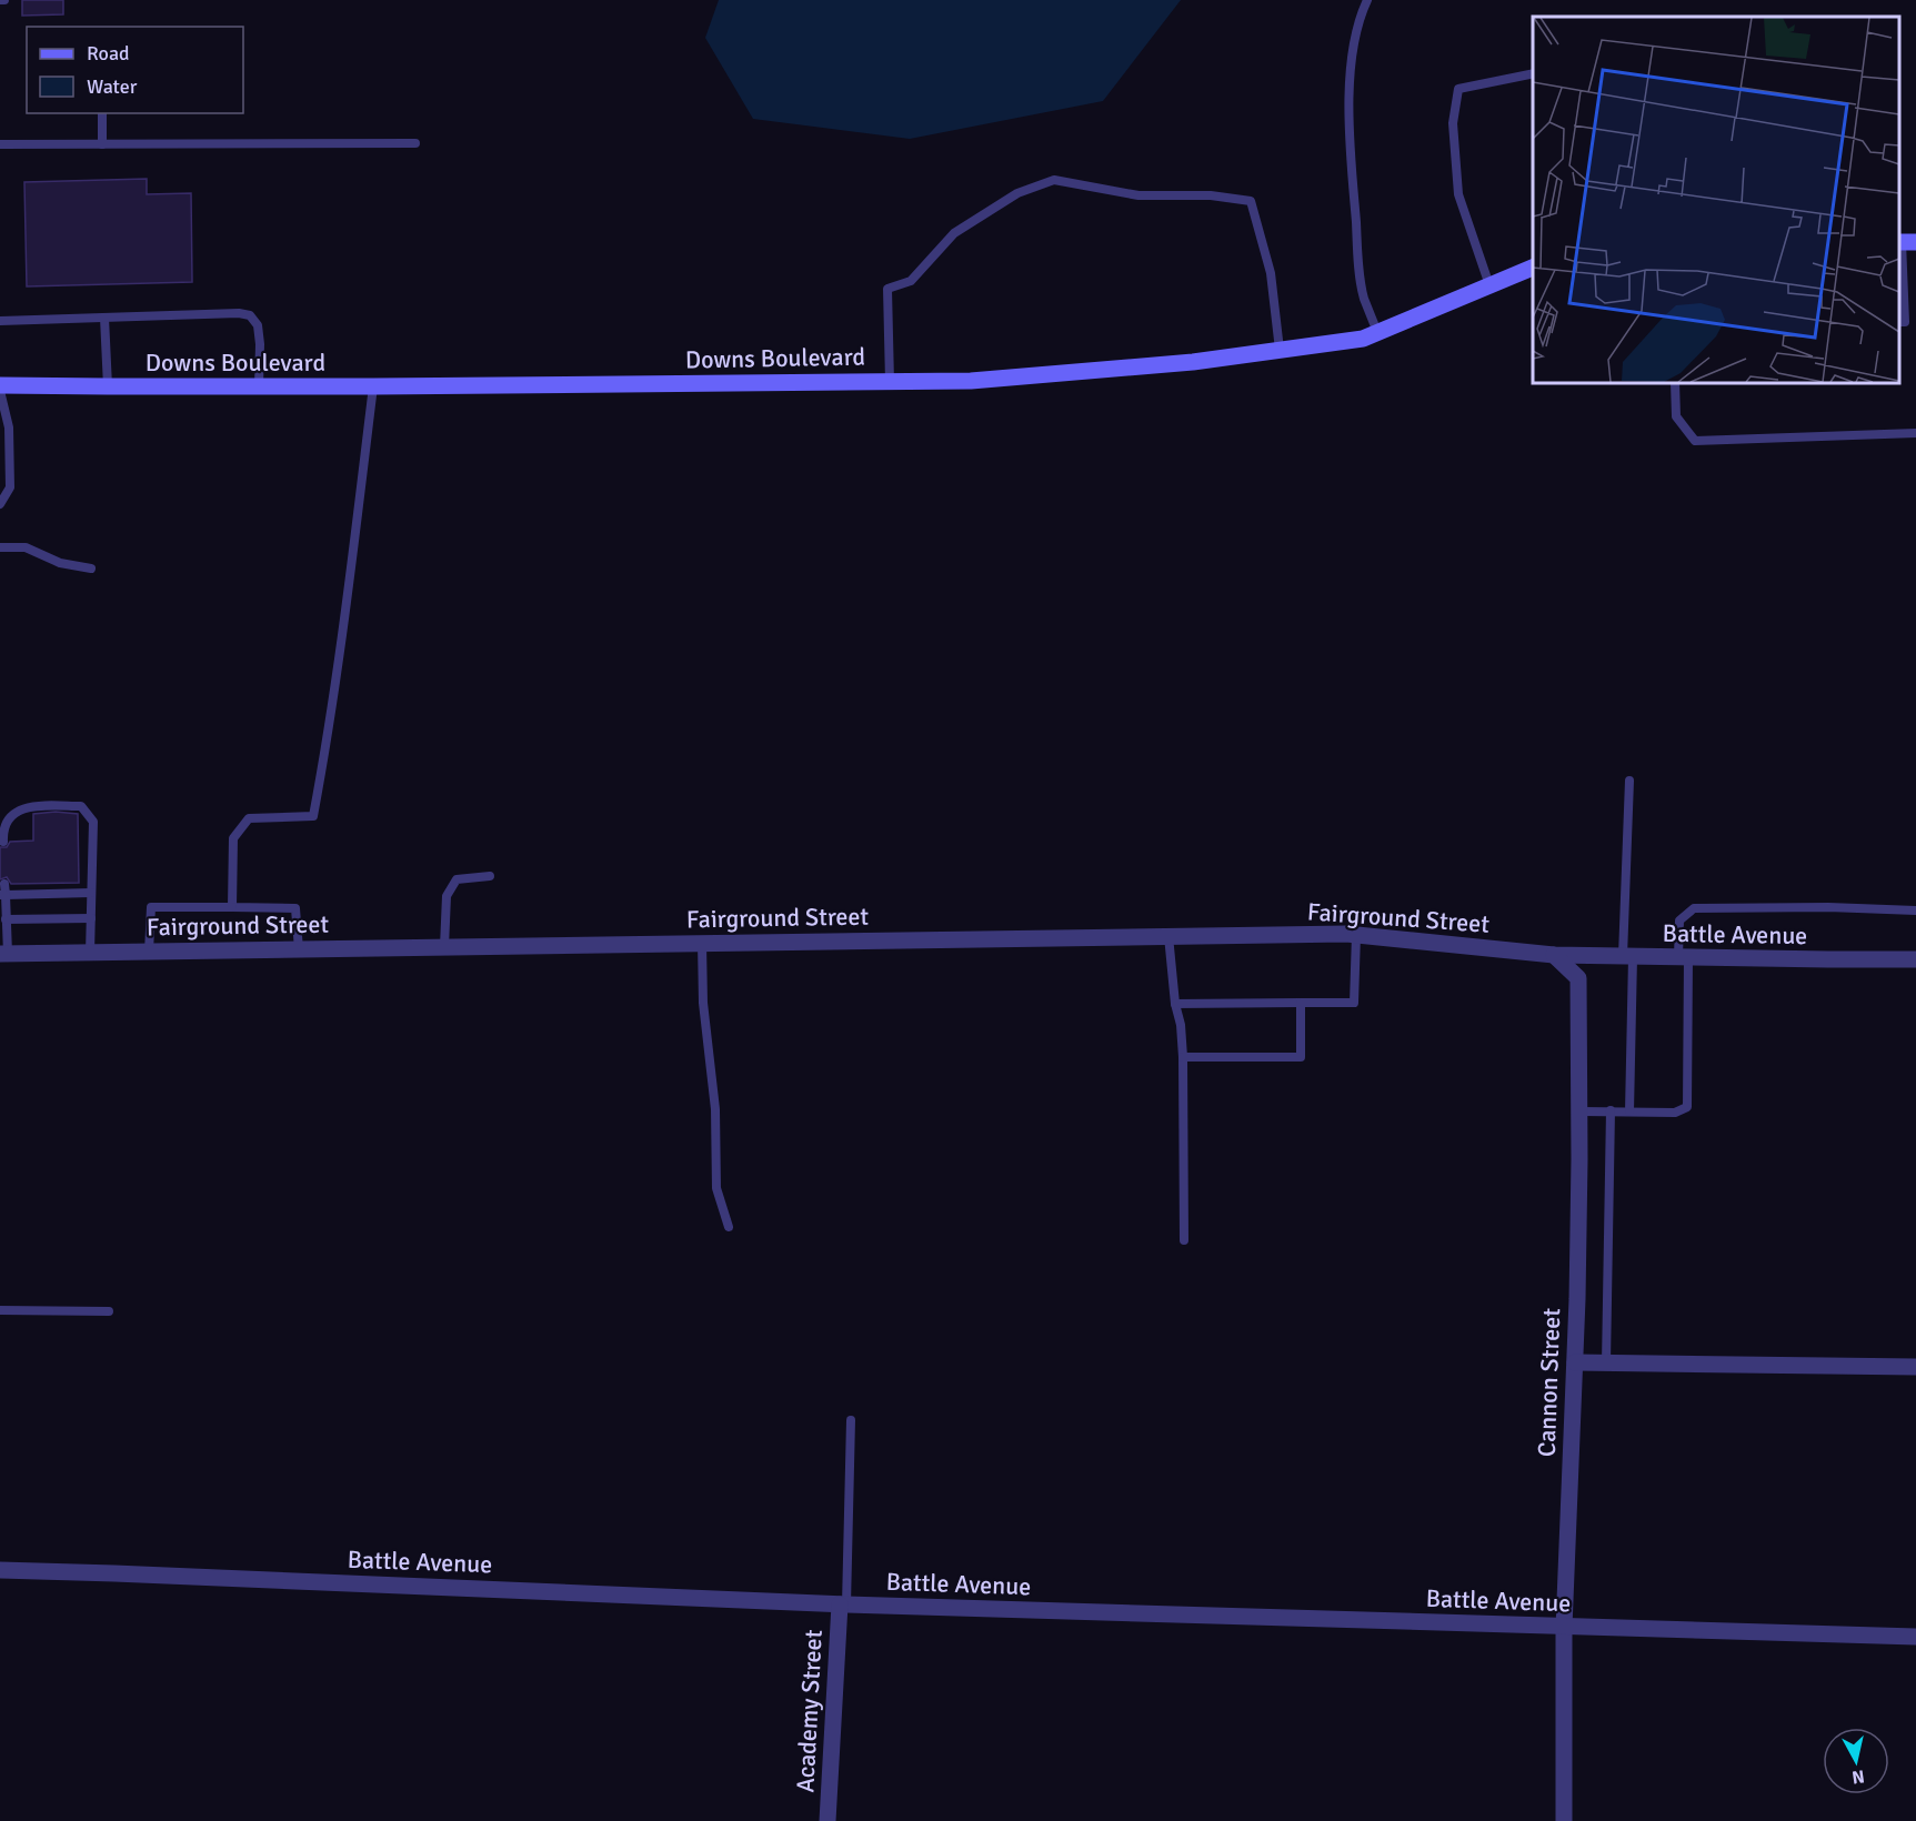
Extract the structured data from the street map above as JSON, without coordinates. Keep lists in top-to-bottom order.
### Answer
{
  "streets": {
    "street": [
      "Downs Boulevard",
      "Fairground Street",
      "Battle Avenue",
      "Cannon Street",
      "Academy Street"
    ]
  },
  "crossings": [
    ["Fairground Street", "Battle Avenue"],
    ["Fairground Street", "Cannon Street"],
    ["Battle Avenue", "Cannon Street"],
    ["Battle Avenue", "Academy Street"]
  ],
  "legend": ["Road", "Water"],
  "north": "bottom"
}
